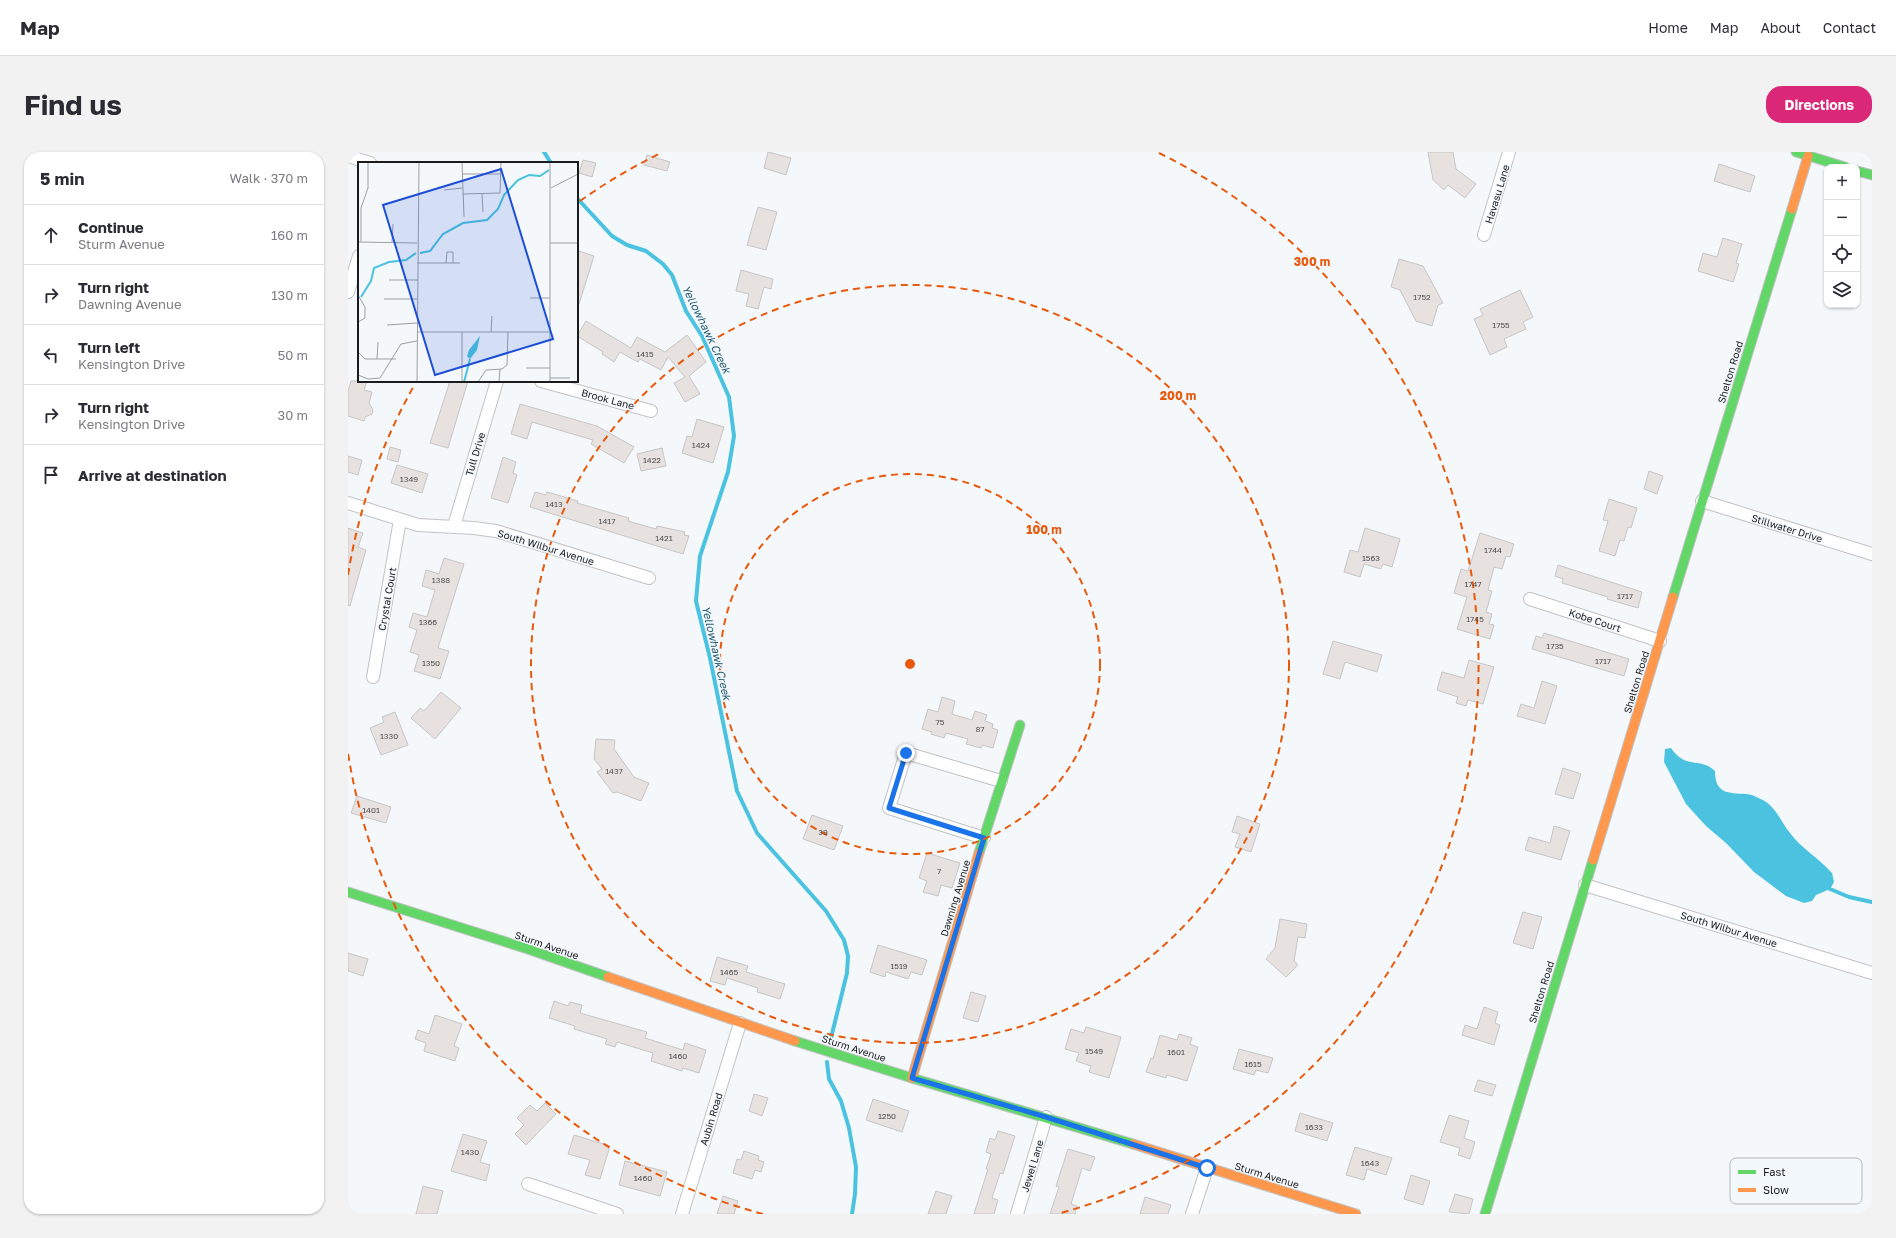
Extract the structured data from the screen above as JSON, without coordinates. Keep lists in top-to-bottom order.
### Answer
{
  "streets": {
    "street": [
      "Havasu Lane",
      "Shelton Road",
      "Brook Lane",
      "Tull Drive",
      "Stillwater Drive",
      "South Wilbur Avenue",
      "Crystal Court",
      "Kobe Court",
      "Dawning Avenue",
      "Sturm Avenue",
      "Aubin Road",
      "Jewel Lane"
    ]
  },
  "crossings": [
    ["Shelton Road", "Stillwater Drive"],
    ["Shelton Road", "South Wilbur Avenue"],
    ["Shelton Road", "Kobe Court"],
    ["Tull Drive", "South Wilbur Avenue"],
    ["South Wilbur Avenue", "Crystal Court"],
    ["Dawning Avenue", "Sturm Avenue"],
    ["Sturm Avenue", "Aubin Road"],
    ["Sturm Avenue", "Jewel Lane"]
  ],
  "water": ["Yellowhawk Creek"],
  "house_numbers": [
    "1752",
    "1755",
    "1415",
    "1424",
    "1422",
    "1349",
    "1413",
    "1417",
    "1421",
    "1744",
    "1563",
    "1388",
    "1747",
    "1717",
    "1745",
    "1366",
    "1735",
    "1717",
    "1350",
    "75",
    "87",
    "1330",
    "1437",
    "1401",
    "39",
    "7",
    "1519",
    "1465",
    "1549",
    "1601",
    "1460",
    "1615",
    "1250",
    "1633",
    "1430",
    "1643",
    "1460"
  ],
  "legend": ["Fast", "Slow"],
  "page": {
    "header": "Map",
    "nav": [
      "Home",
      "Map",
      "About",
      "Contact"
    ],
    "buttons": "Directions",
    "title": "Find us",
    "heading": ["5 min", "Walk · 370 m"],
    "map_buttons": ["+", "−"],
    "list": [
      ["Continue", "Sturm Avenue", "160 m"],
      ["Turn right", "Dawning Avenue", "130 m"],
      ["Turn left", "Kensington Drive", "50 m"],
      ["Turn right", "Kensington Drive", "30 m"],
      "Arrive at destination"
    ]
  },
  "rings": ["300 m", "200 m", "100 m"]
}
